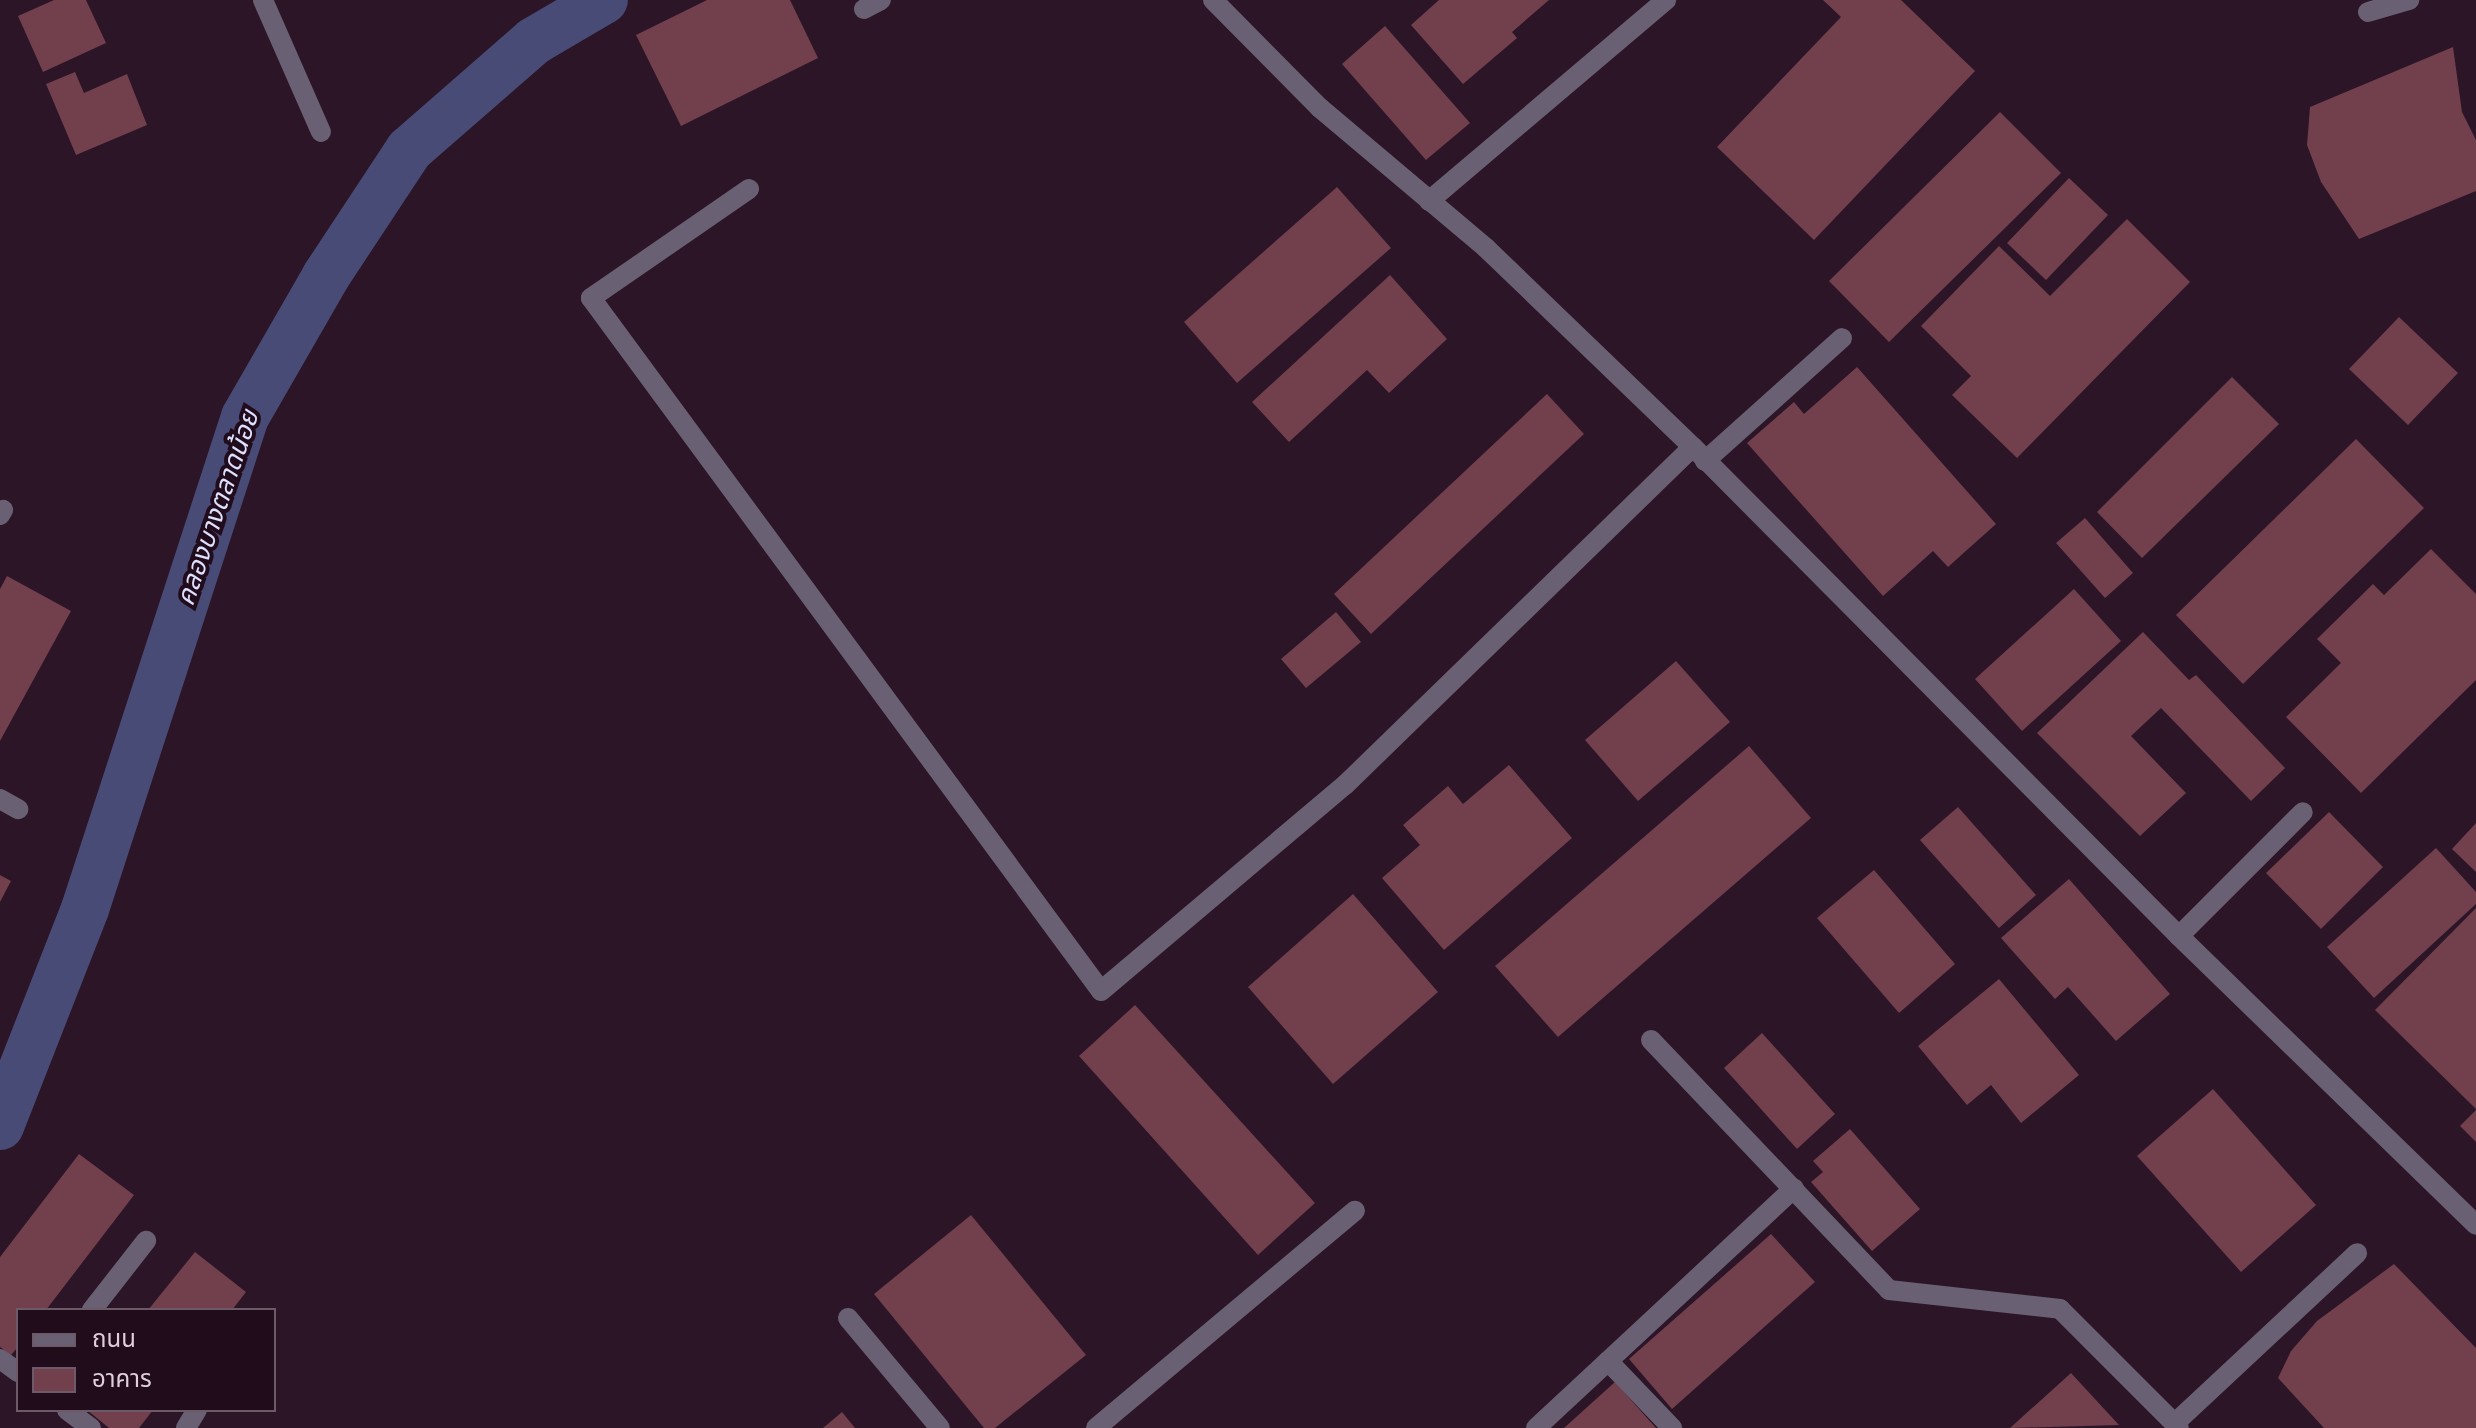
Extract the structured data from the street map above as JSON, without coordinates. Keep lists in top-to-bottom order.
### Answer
{
  "water": ["คลองบางตลาดน้อย"],
  "legend": ["ถนน", "อาคาร"]
}
